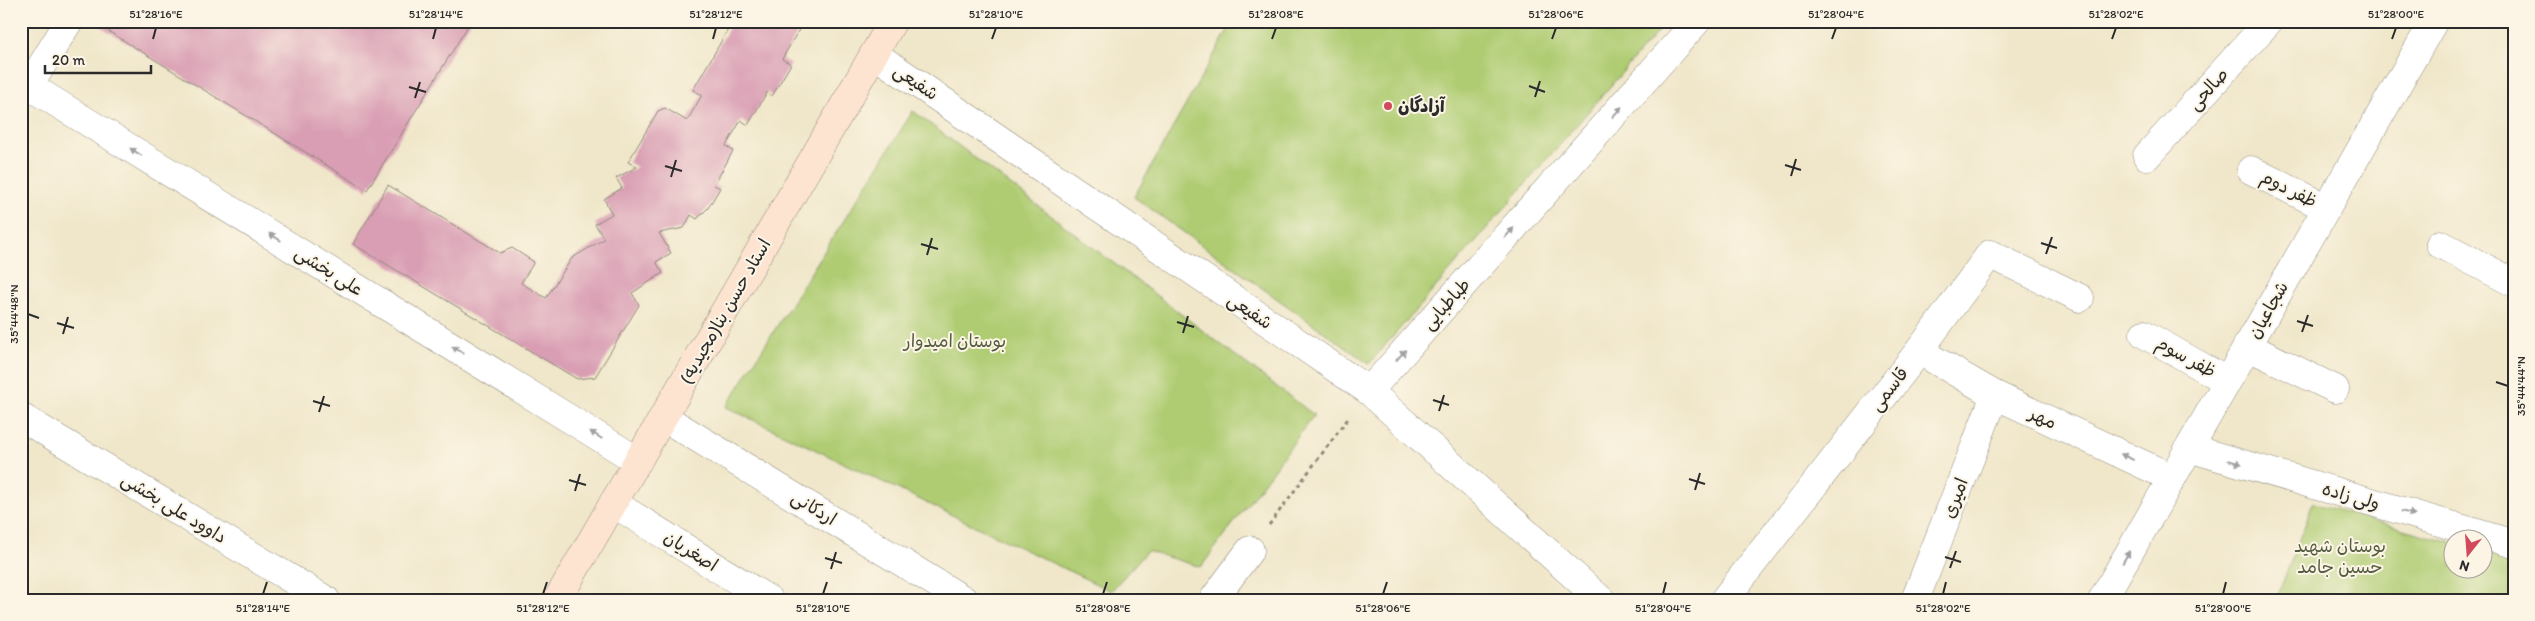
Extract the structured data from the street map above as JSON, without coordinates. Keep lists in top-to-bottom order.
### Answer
{
  "streets": {
    "main road": ["استاد حسن بنا(مجیدیه)"],
    "street": [
      "شفیعی",
      "صالحی",
      "ظفر دوم",
      "علی بخشی",
      "طباطبایی",
      "شجاعیان",
      "ظفر سوم",
      "قاسمی",
      "مهر",
      "ولی زاده",
      "امیری",
      "داوود علی بخشی",
      "اردکانی",
      "اصغریان"
    ]
  },
  "crossings": [
    ["شفیعی", "طباطبایی"],
    ["شفیعی", "استاد حسن بنا(مجیدیه)"],
    ["ظفر دوم", "شجاعیان"],
    ["علی بخشی", "استاد حسن بنا(مجیدیه)"],
    ["شجاعیان", "ظفر سوم"],
    ["شجاعیان", "مهر"],
    ["شجاعیان", "ولی زاده"],
    ["استاد حسن بنا(مجیدیه)", "اردکانی"],
    ["استاد حسن بنا(مجیدیه)", "اصغریان"],
    ["قاسمی", "مهر"],
    ["مهر", "امیری"]
  ],
  "one_way": [
    "علی بخشی",
    "طباطبایی",
    "مهر",
    "ولی زاده"
  ],
  "parks": ["بوستان امیدوار", "بوستان شهید حسین جامد"],
  "places": ["آزادگان"],
  "scale_bar": "20 m",
  "north": "bottom",
  "coordinates": [
    "51°28'16\"E",
    "51°28'14\"E",
    "51°28'12\"E",
    "51°28'10\"E",
    "51°28'08\"E",
    "51°28'06\"E",
    "51°28'04\"E",
    "51°28'02\"E",
    "51°28'00\"E",
    "35°44'48\"N",
    "35°44'44\"N"
  ]
}
